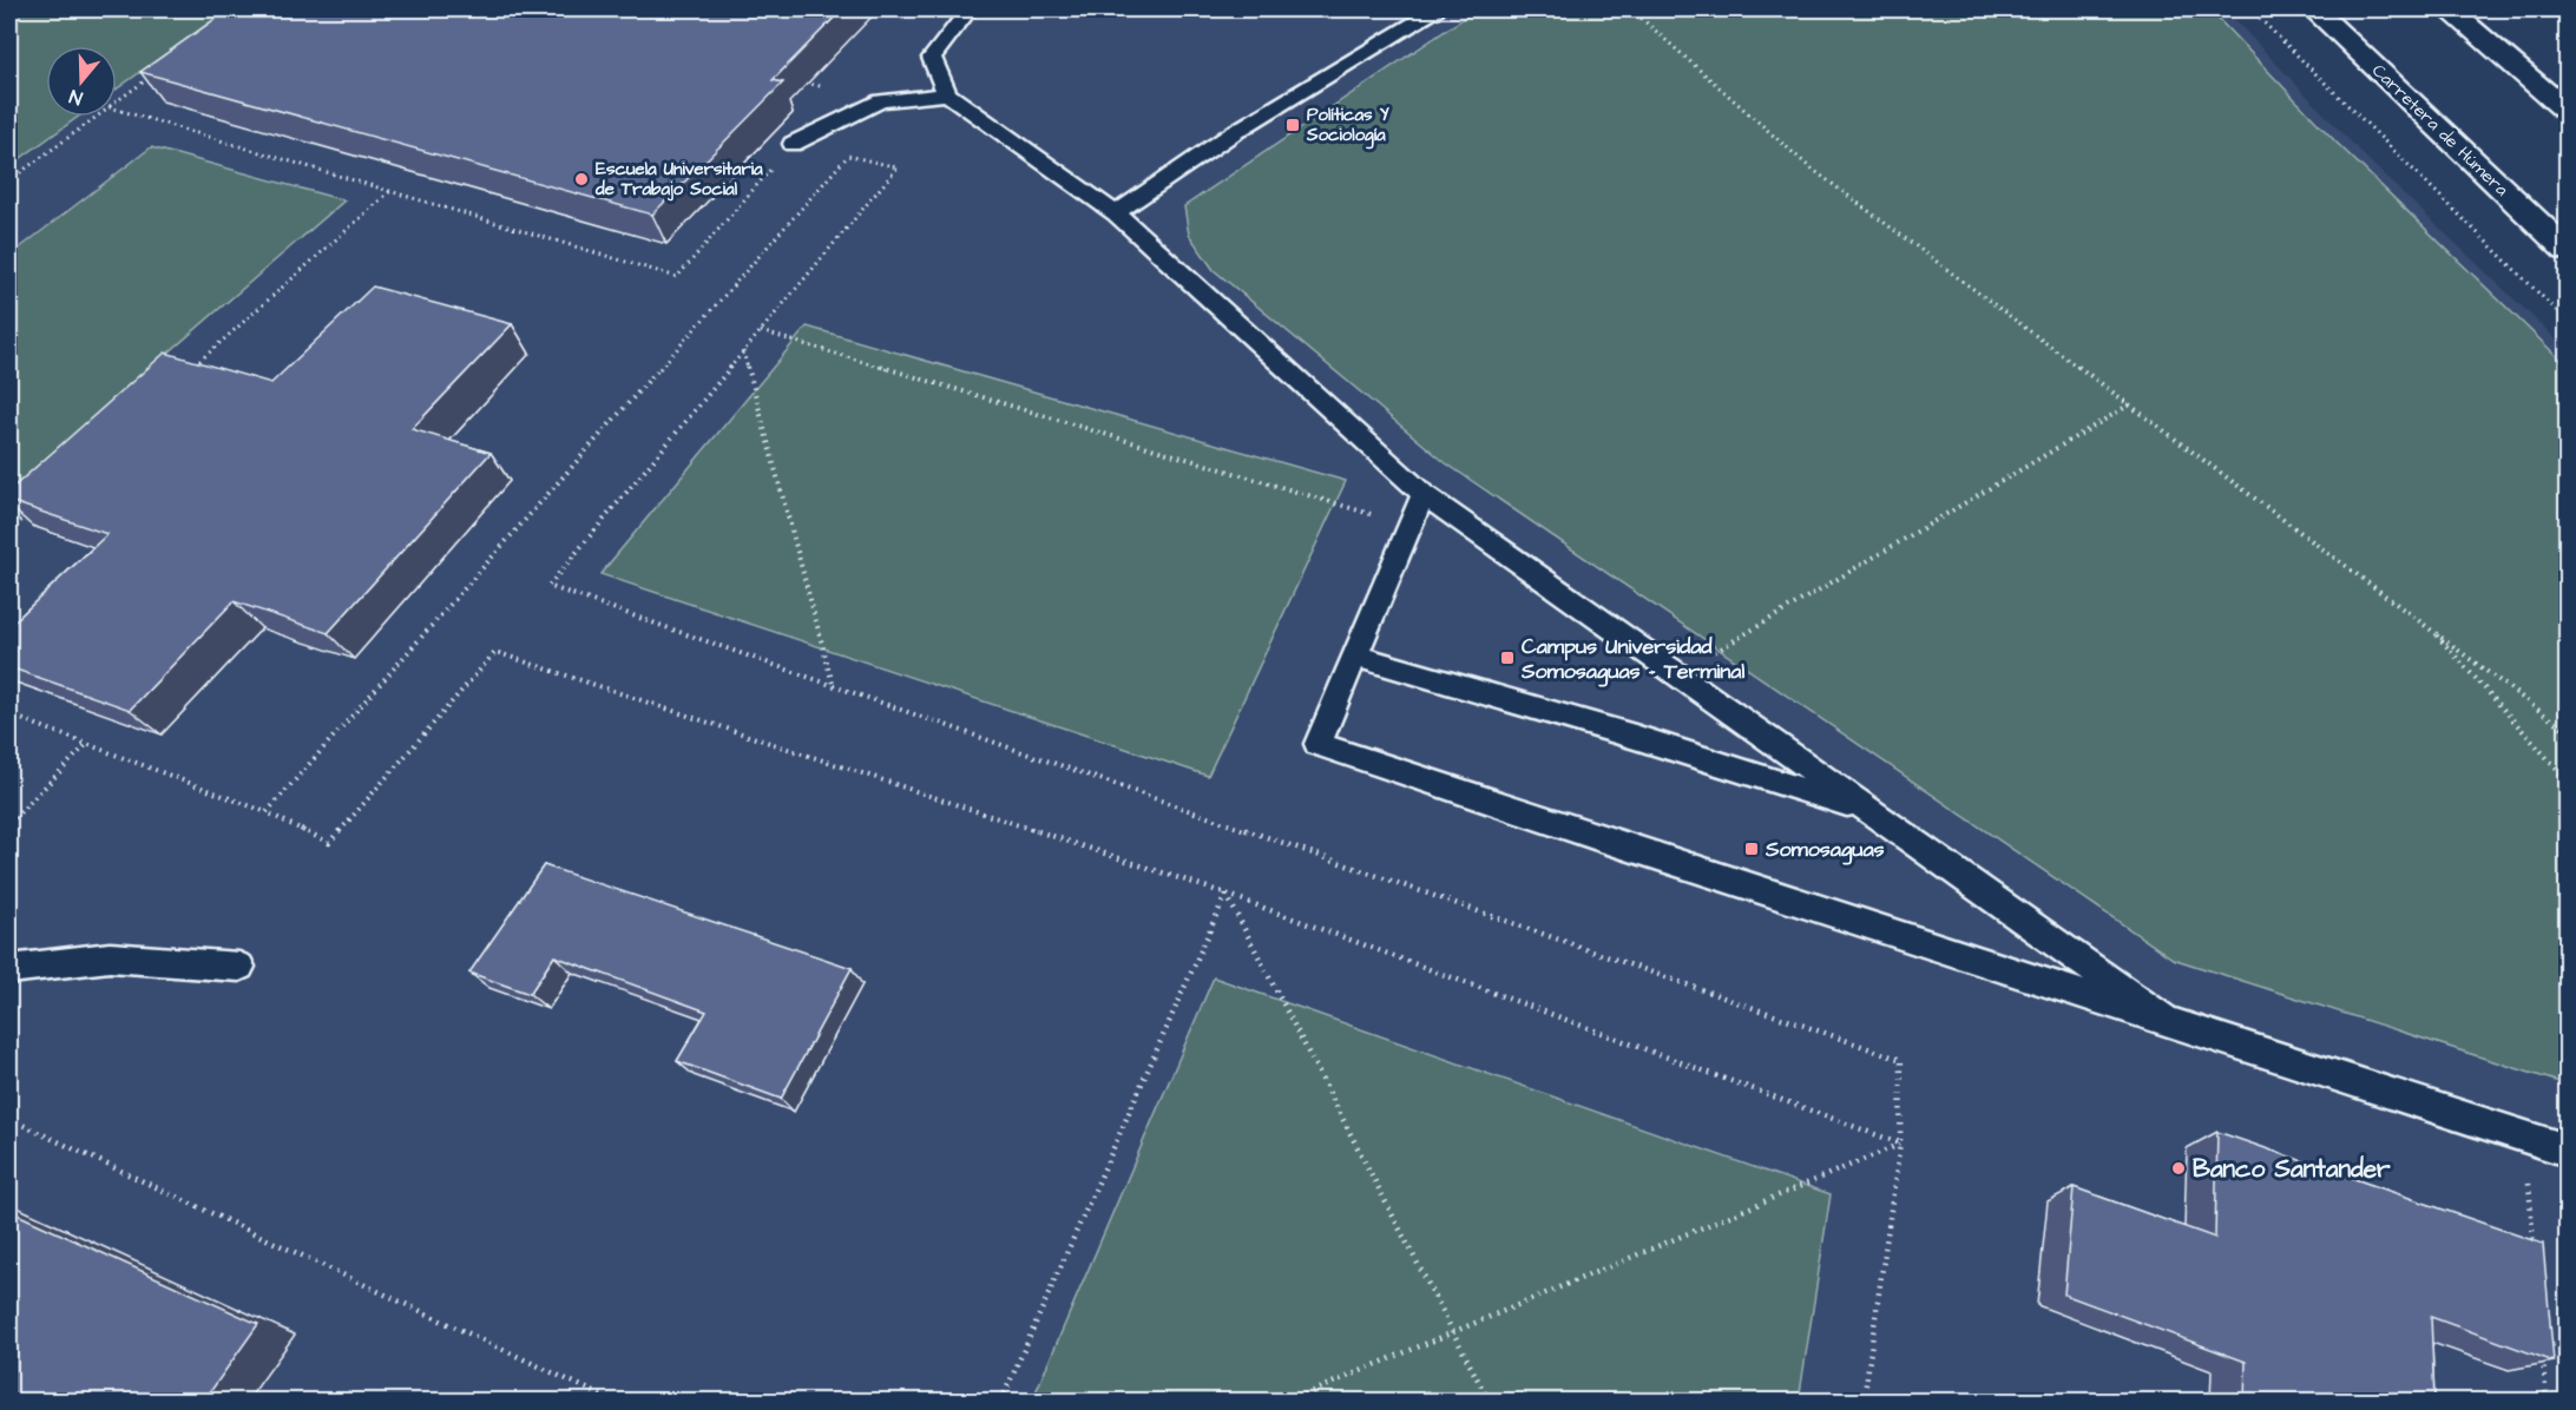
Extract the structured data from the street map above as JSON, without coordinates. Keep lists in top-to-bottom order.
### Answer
{
  "streets": {
    "street": ["Carretera de Húmera"]
  },
  "places": {
    "transit": ["Políticas Y Sociología", "Campus Universidad Somosaguas - Terminal", "Somosaguas"],
    "other": ["Escuela Universitaria de Trabajo Social", "Banco Santander"]
  },
  "north": "bottom"
}
